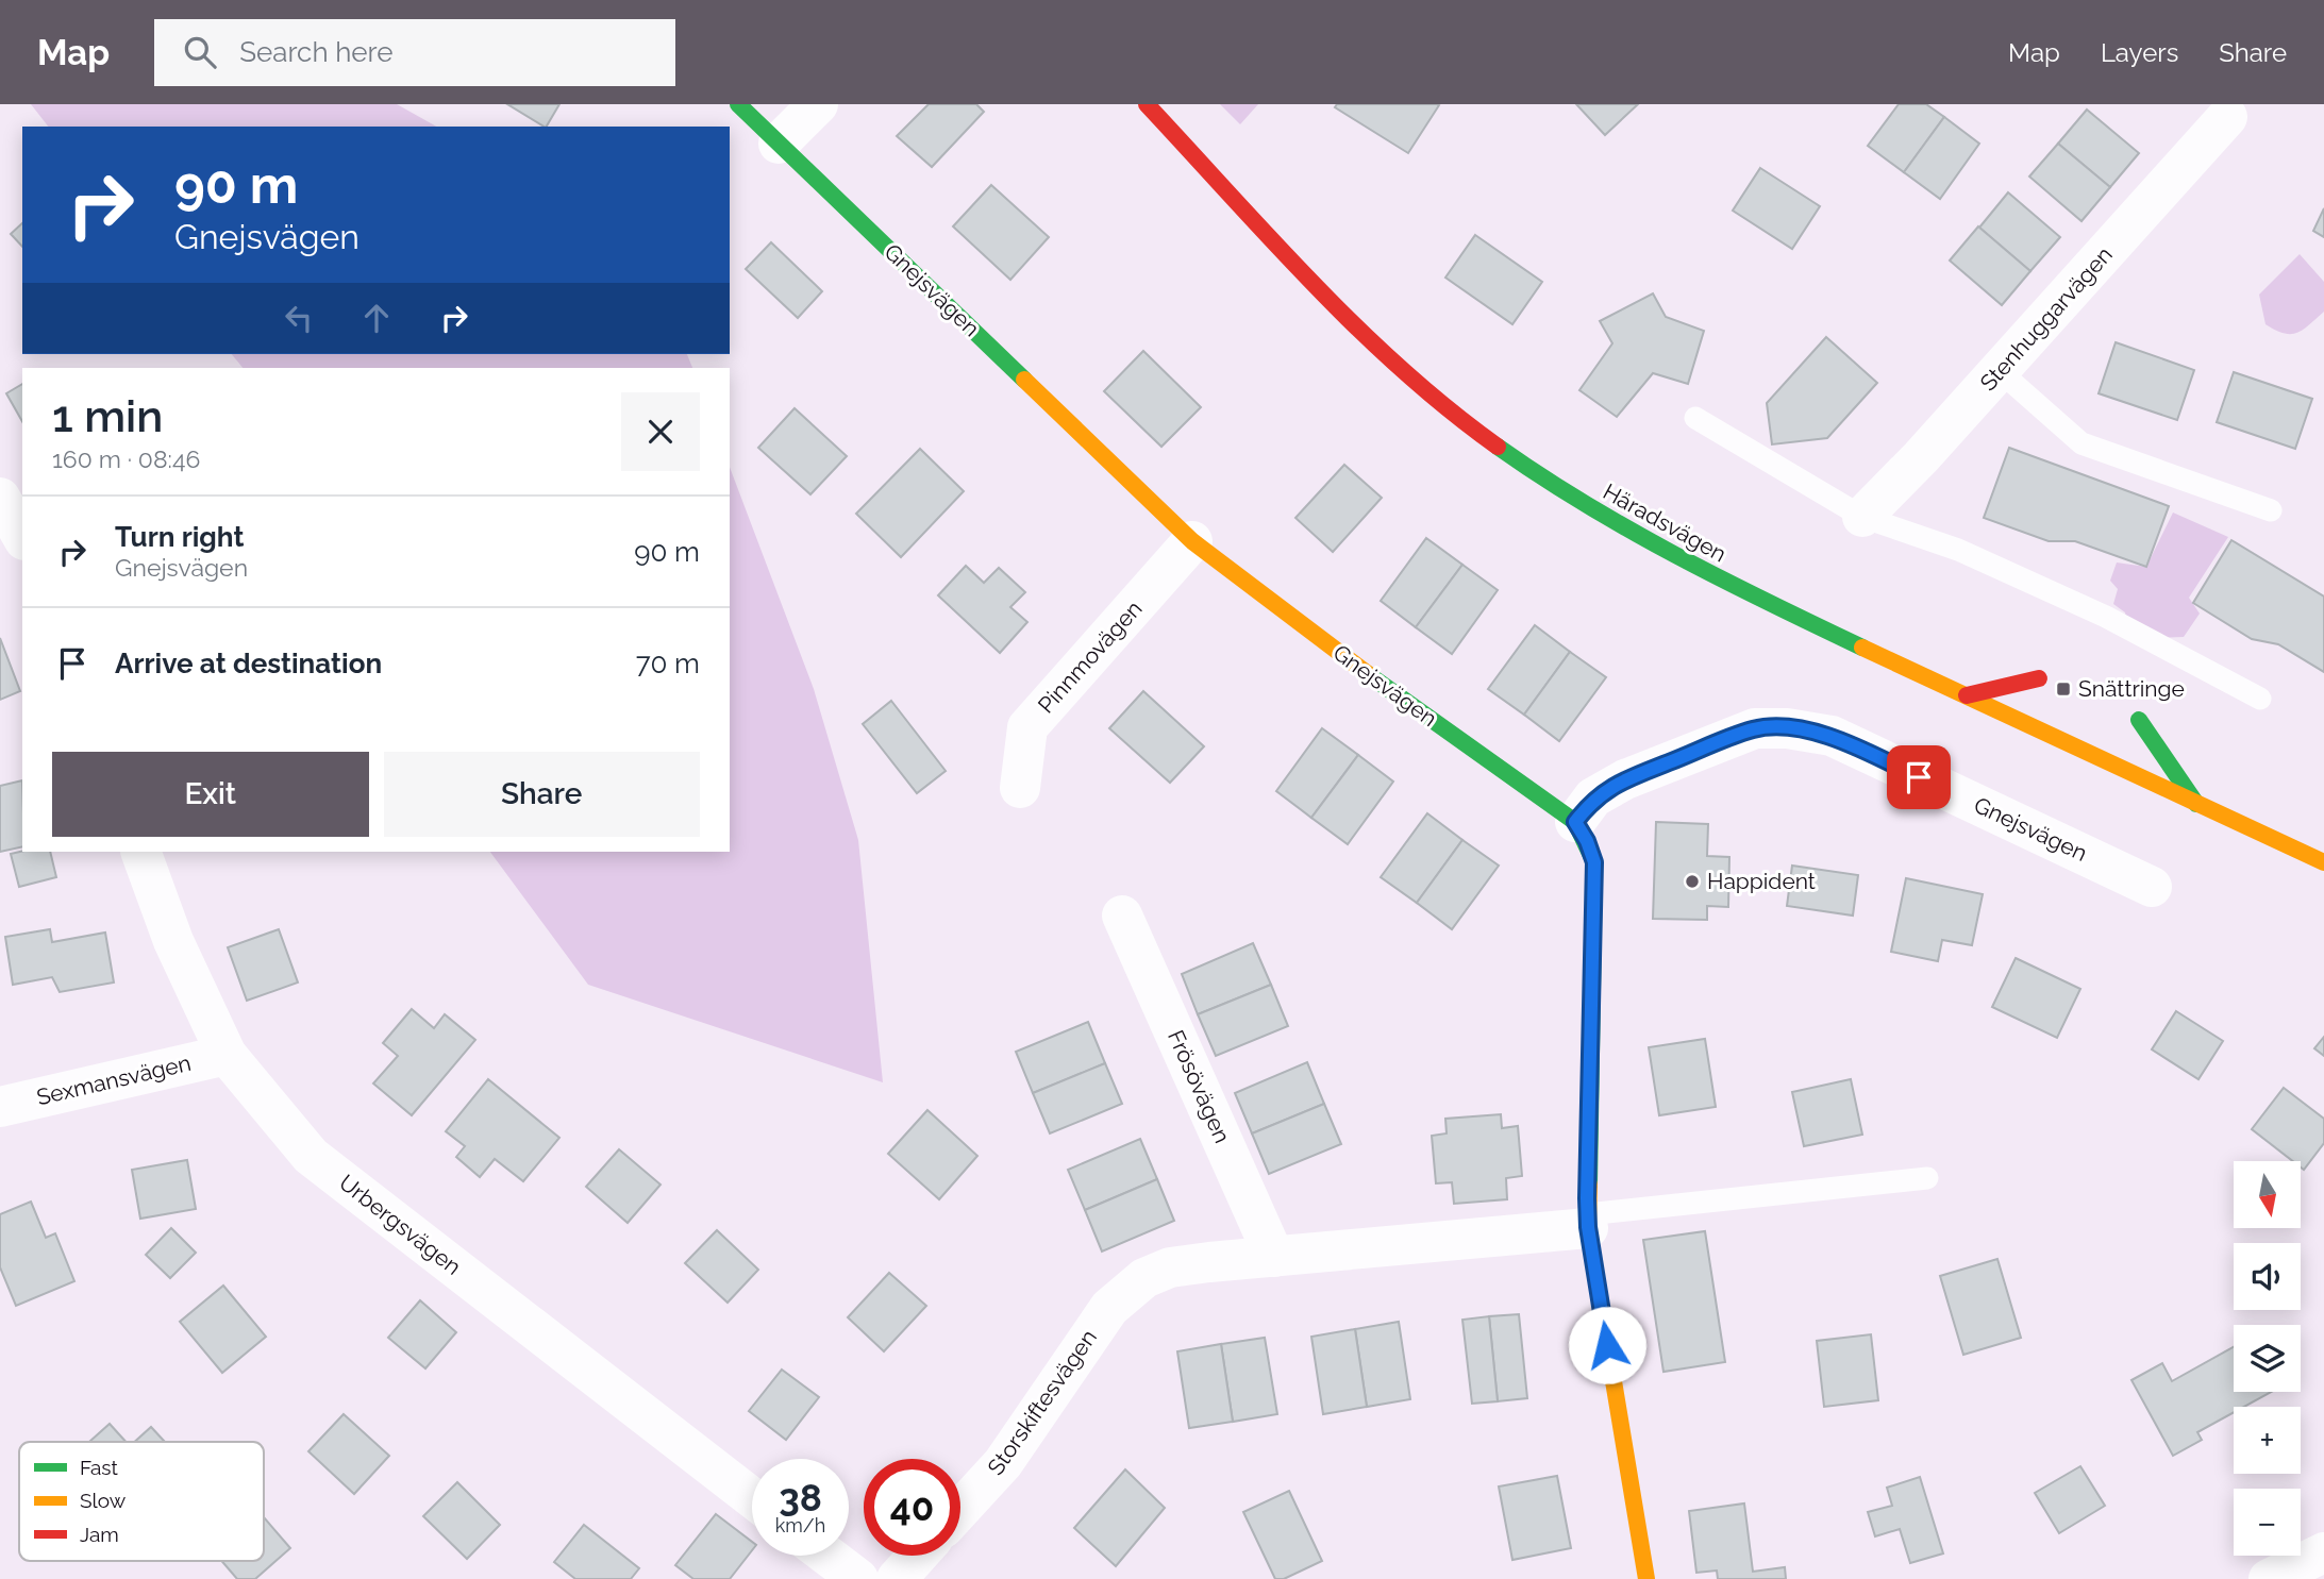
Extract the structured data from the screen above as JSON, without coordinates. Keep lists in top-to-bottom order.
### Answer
{
  "streets": {
    "street": [
      "Gnejsvägen",
      "Stenhuggarvägen",
      "Häradsvägen",
      "Pinnmovägen",
      "Sexmansvägen",
      "Frösövägen",
      "Urbergsvägen",
      "Storskiftesvägen"
    ]
  },
  "crossings": [
    ["Gnejsvägen", "Pinnmovägen"],
    ["Sexmansvägen", "Urbergsvägen"],
    ["Frösövägen", "Storskiftesvägen"]
  ],
  "places": {
    "transit": ["Snättringe"],
    "other": ["Happident"]
  },
  "legend": ["Fast", "Slow", "Jam"],
  "north": "bottom",
  "page": {
    "header": "Map",
    "search": "Search here",
    "nav": ["Map", "Layers", "Share"],
    "turn": ["90 m", "Gnejsvägen"],
    "heading": ["1 min", "160 m · 08:46"],
    "list": [
      {
        "name": "Turn right",
        "note": "Gnejsvägen",
        "value": "90 m"
      },
      {
        "name": "Arrive at destination",
        "value": "70 m"
      }
    ],
    "buttons": ["Exit", "Share"],
    "map_buttons": ["+", "−"],
    "speed": "38 km/h",
    "limit": "40"
  }
}
